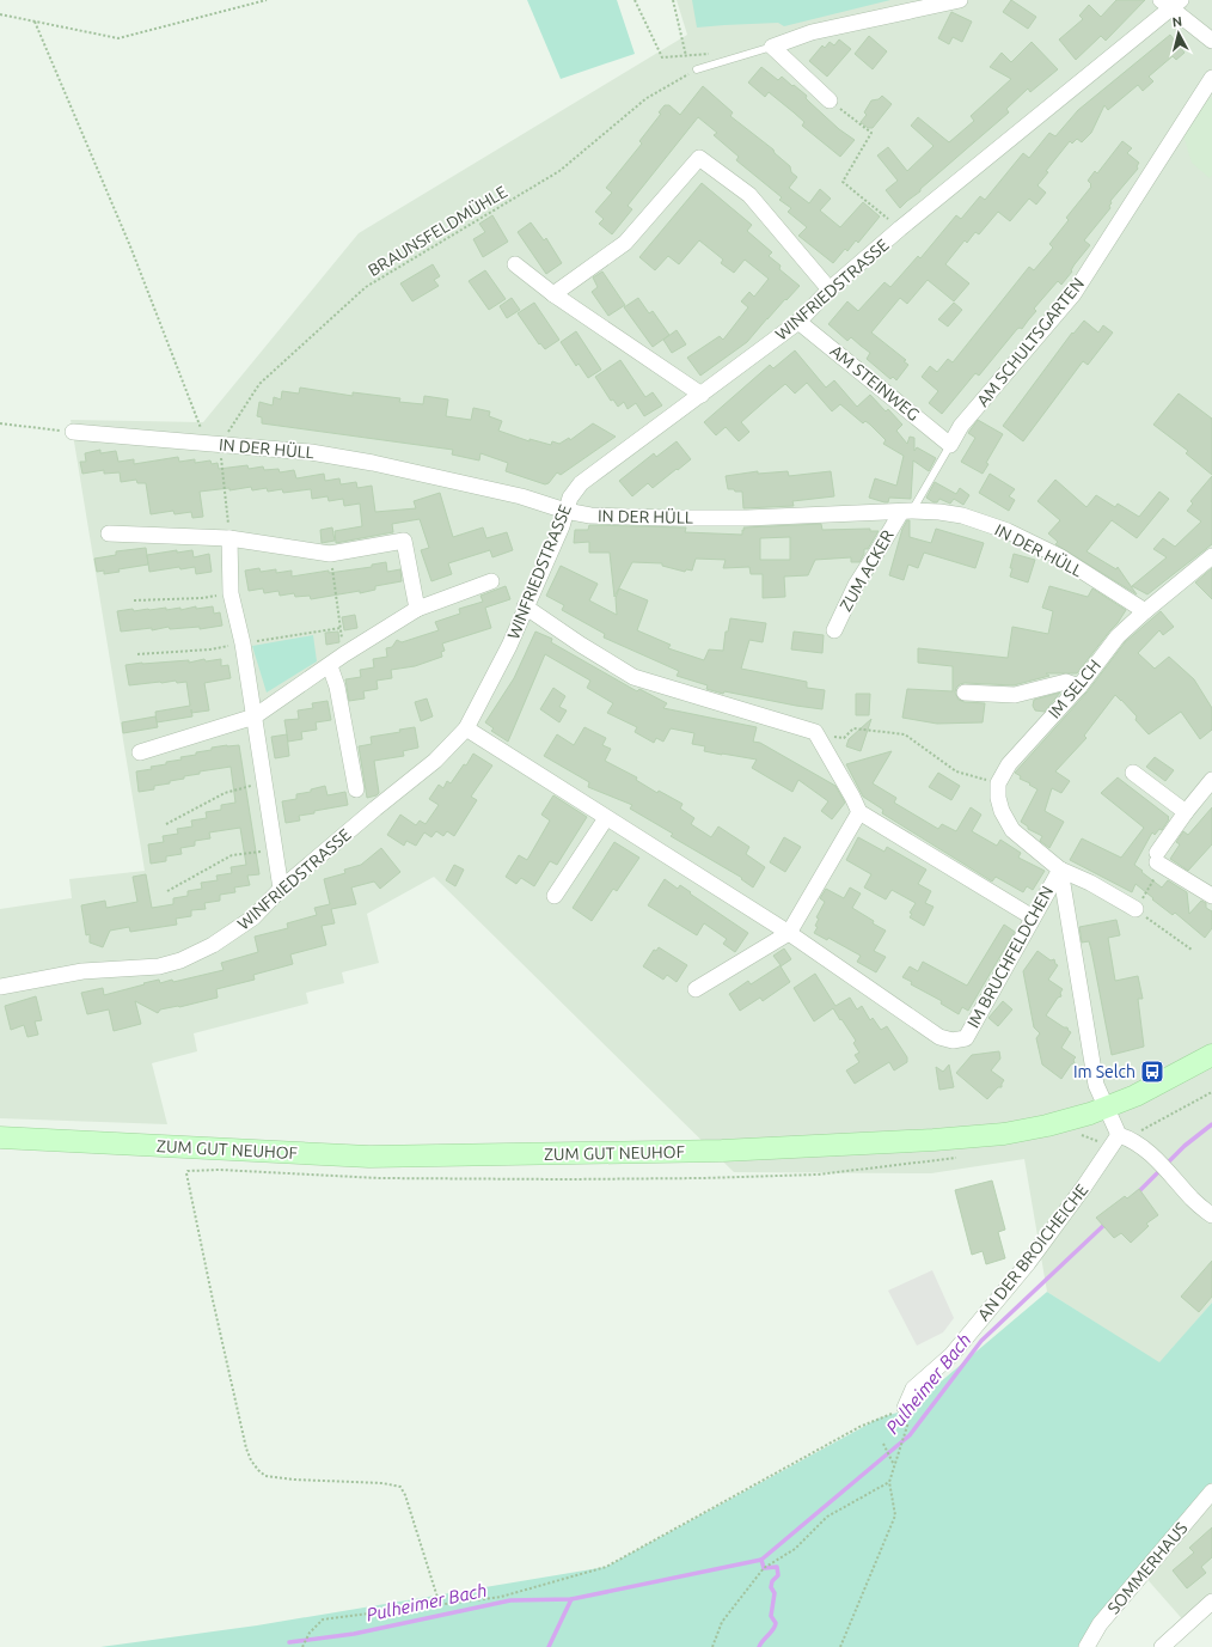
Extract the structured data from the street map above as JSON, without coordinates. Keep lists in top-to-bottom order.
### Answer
{
  "streets": {
    "main road": ["ZUM GUT NEUHOF"],
    "street": [
      "WINFRIEDSTRASSE",
      "AM SCHULTSGARTEN",
      "AM STEINWEG",
      "IN DER HÜLL",
      "ZUM ACKER",
      "IM SELCH",
      "IM BRUCHFELDCHEN",
      "AN DER BROICHEICHE",
      "SOMMERHAUS"
    ],
    "path": ["BRAUNSFELDMÜHLE"]
  },
  "crossings": [
    ["BRAUNSFELDMÜHLE", "IN DER HÜLL"],
    ["WINFRIEDSTRASSE", "AM STEINWEG"],
    ["WINFRIEDSTRASSE", "IN DER HÜLL"],
    ["WINFRIEDSTRASSE", "IM BRUCHFELDCHEN"],
    ["AM SCHULTSGARTEN", "AM STEINWEG"],
    ["AM SCHULTSGARTEN", "IN DER HÜLL"],
    ["AM SCHULTSGARTEN", "ZUM ACKER"],
    ["IN DER HÜLL", "ZUM ACKER"],
    ["IN DER HÜLL", "IM SELCH"]
  ],
  "water": ["Pulheimer Bach"],
  "places": {
    "bus stop": ["Im Selch"]
  },
  "north": "top"
}
